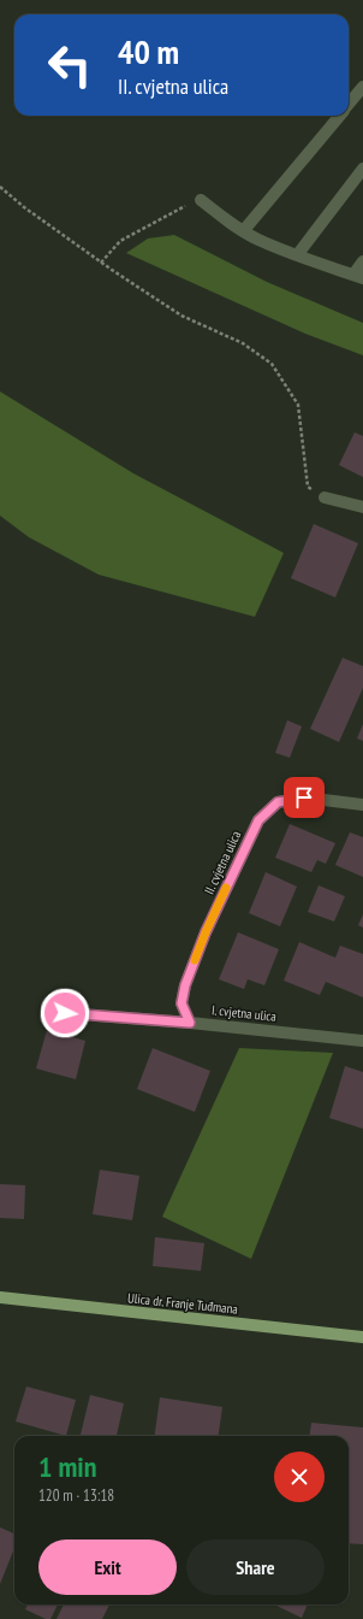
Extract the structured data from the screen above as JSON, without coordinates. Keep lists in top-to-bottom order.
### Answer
{
  "streets": {
    "main road": ["Ulica dr. Franje Tuđmana"],
    "street": ["II. cvjetna ulica", "I. cvjetna ulica"]
  },
  "crossings": [
    ["II. cvjetna ulica", "I. cvjetna ulica"]
  ],
  "page": {
    "turn": ["40 m", "II. cvjetna ulica"],
    "heading": ["1 min", "120 m · 13:18"],
    "buttons": ["Exit", "Share"]
  }
}
